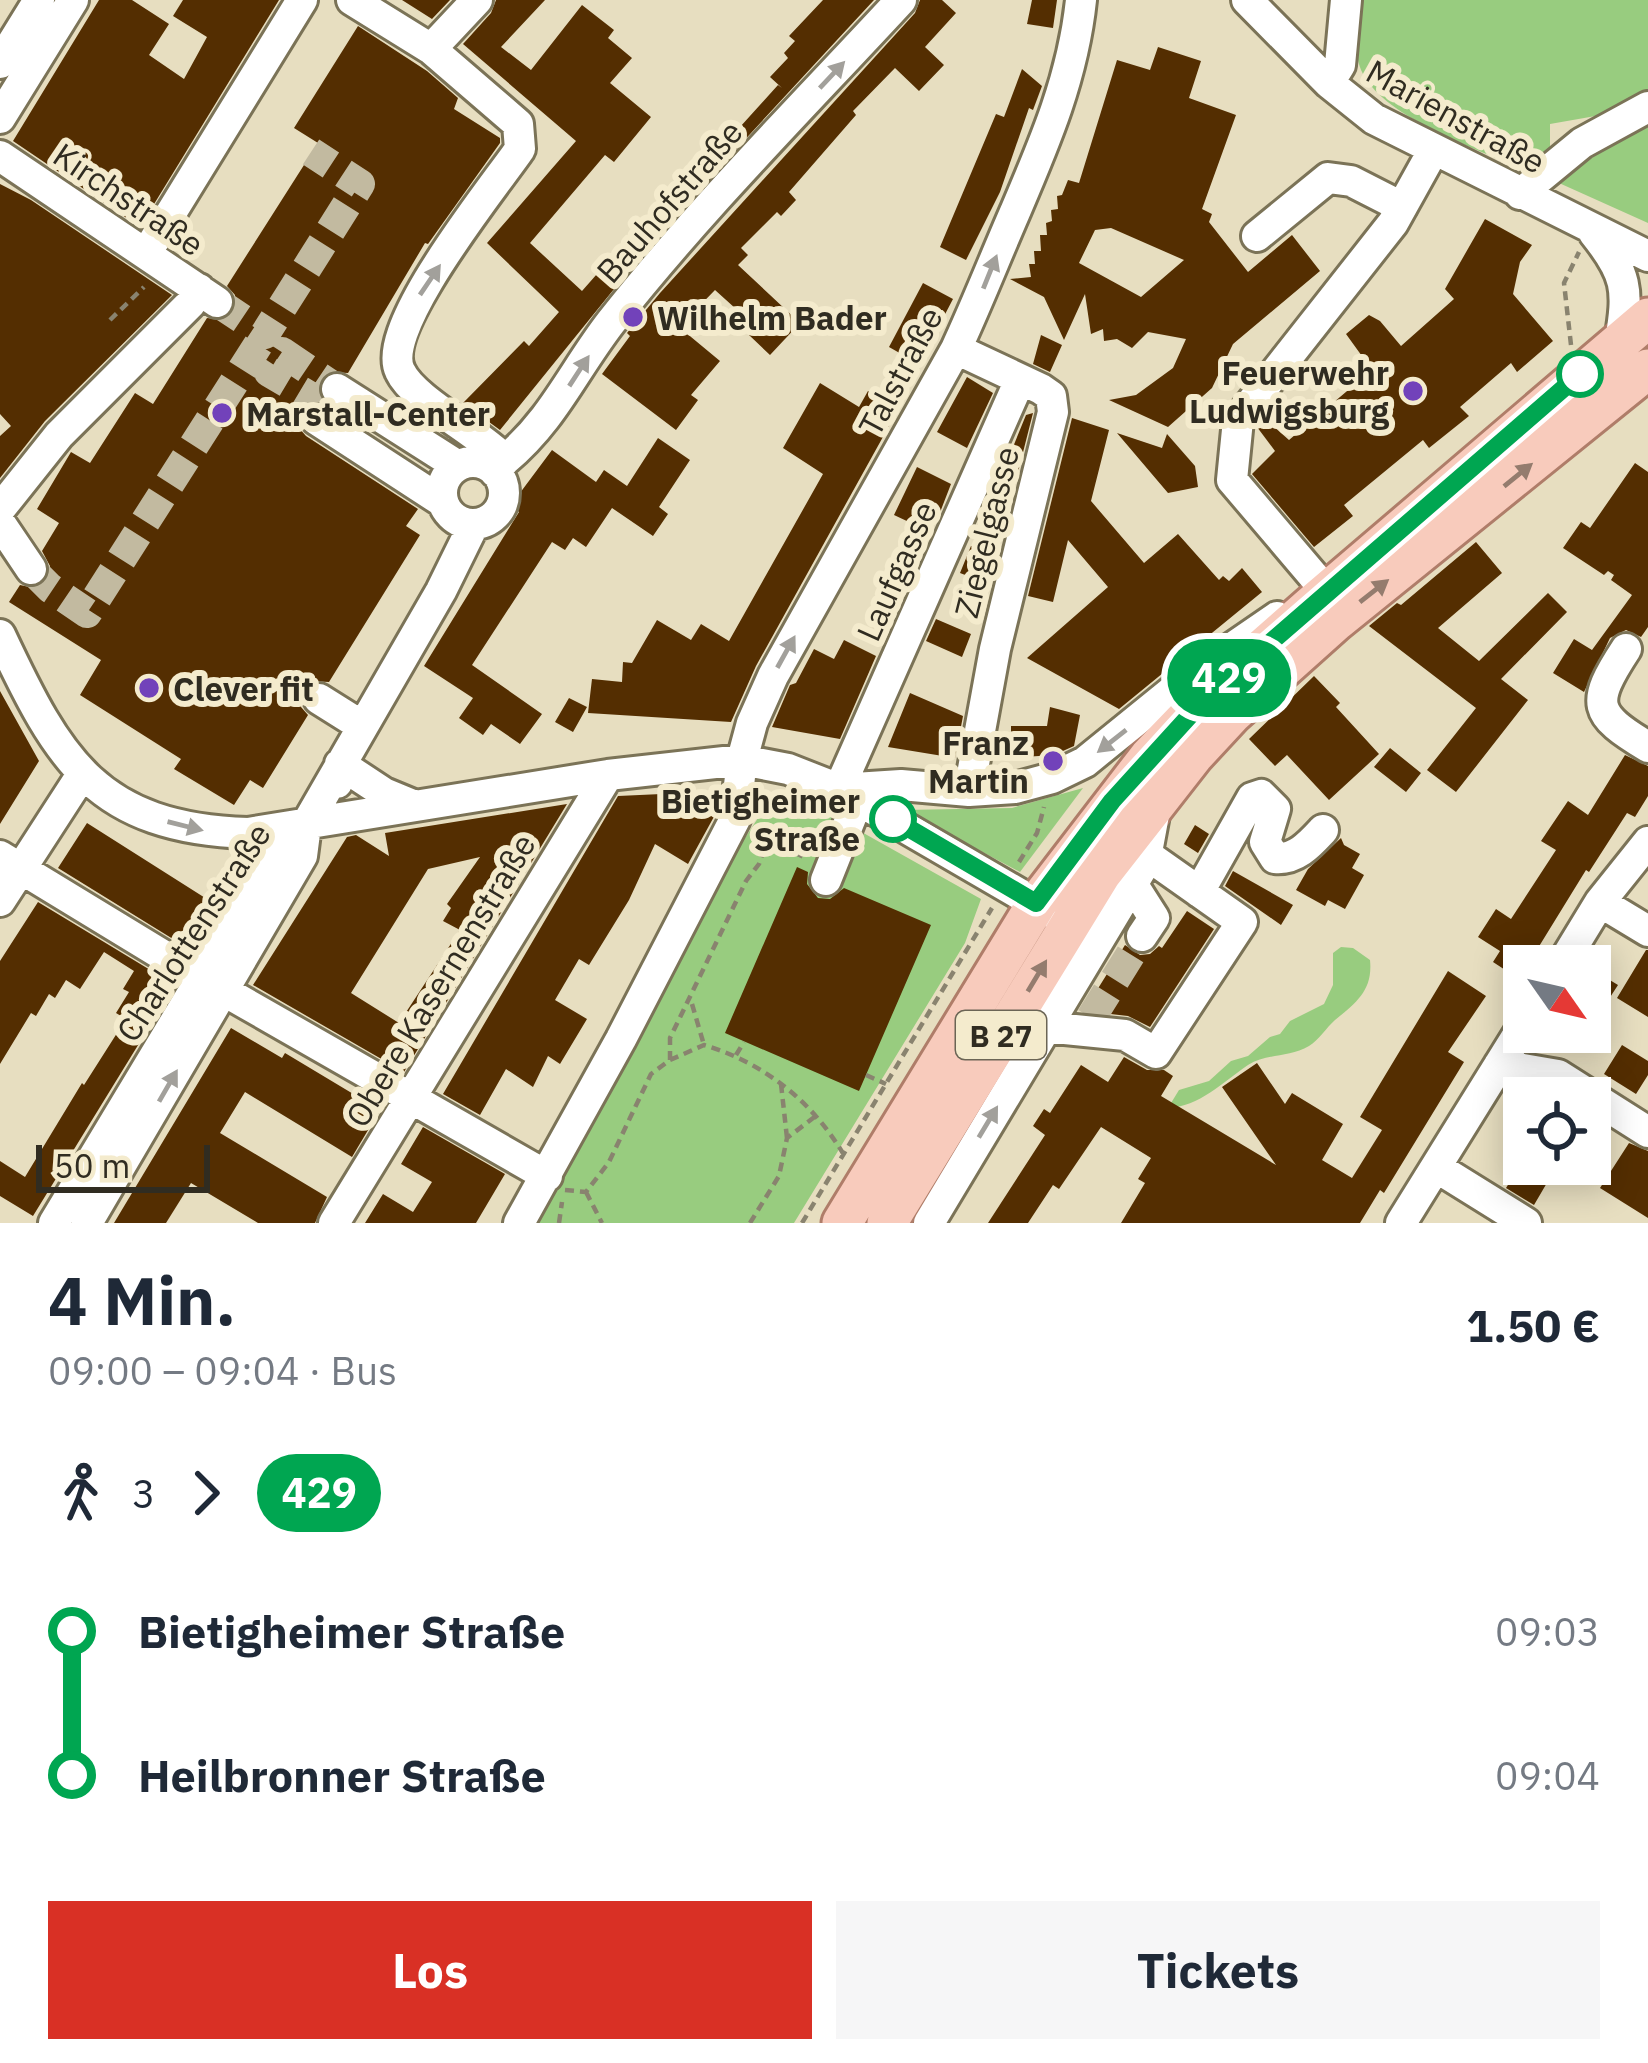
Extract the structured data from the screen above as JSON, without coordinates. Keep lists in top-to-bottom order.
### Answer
{
  "streets": {
    "main road": ["B 27"],
    "street": [
      "Marienstraße",
      "Kirchstraße",
      "Bauhofstraße",
      "Talstraße",
      "Ziegelgasse",
      "Laufgasse",
      "Charlottenstraße",
      "Obere Kasernenstraße"
    ]
  },
  "crossings": [
    ["Talstraße", "Ziegelgasse"],
    ["Ziegelgasse", "Laufgasse"]
  ],
  "one_way": ["Bauhofstraße", "Talstraße"],
  "places": [
    "Wilhelm Bader",
    "Feuerwehr Ludwigsburg",
    "Marstall-Center",
    "Clever fit",
    "Franz Martin",
    "Bietigheimer Straße"
  ],
  "lines": ["bus line 429"],
  "scale_bar": "50 m",
  "north": "bottom right",
  "page": {
    "on_map": "429",
    "scale": "50 m",
    "heading": ["4 Min.", "09:00 – 09:04 · Bus", "1.50 €"],
    "legs": ["3", "429"],
    "list": [
      {
        "name": "Bietigheimer Straße",
        "value": "09:03"
      },
      {
        "name": "Heilbronner Straße",
        "value": "09:04"
      }
    ],
    "buttons": ["Los", "Tickets"]
  }
}
